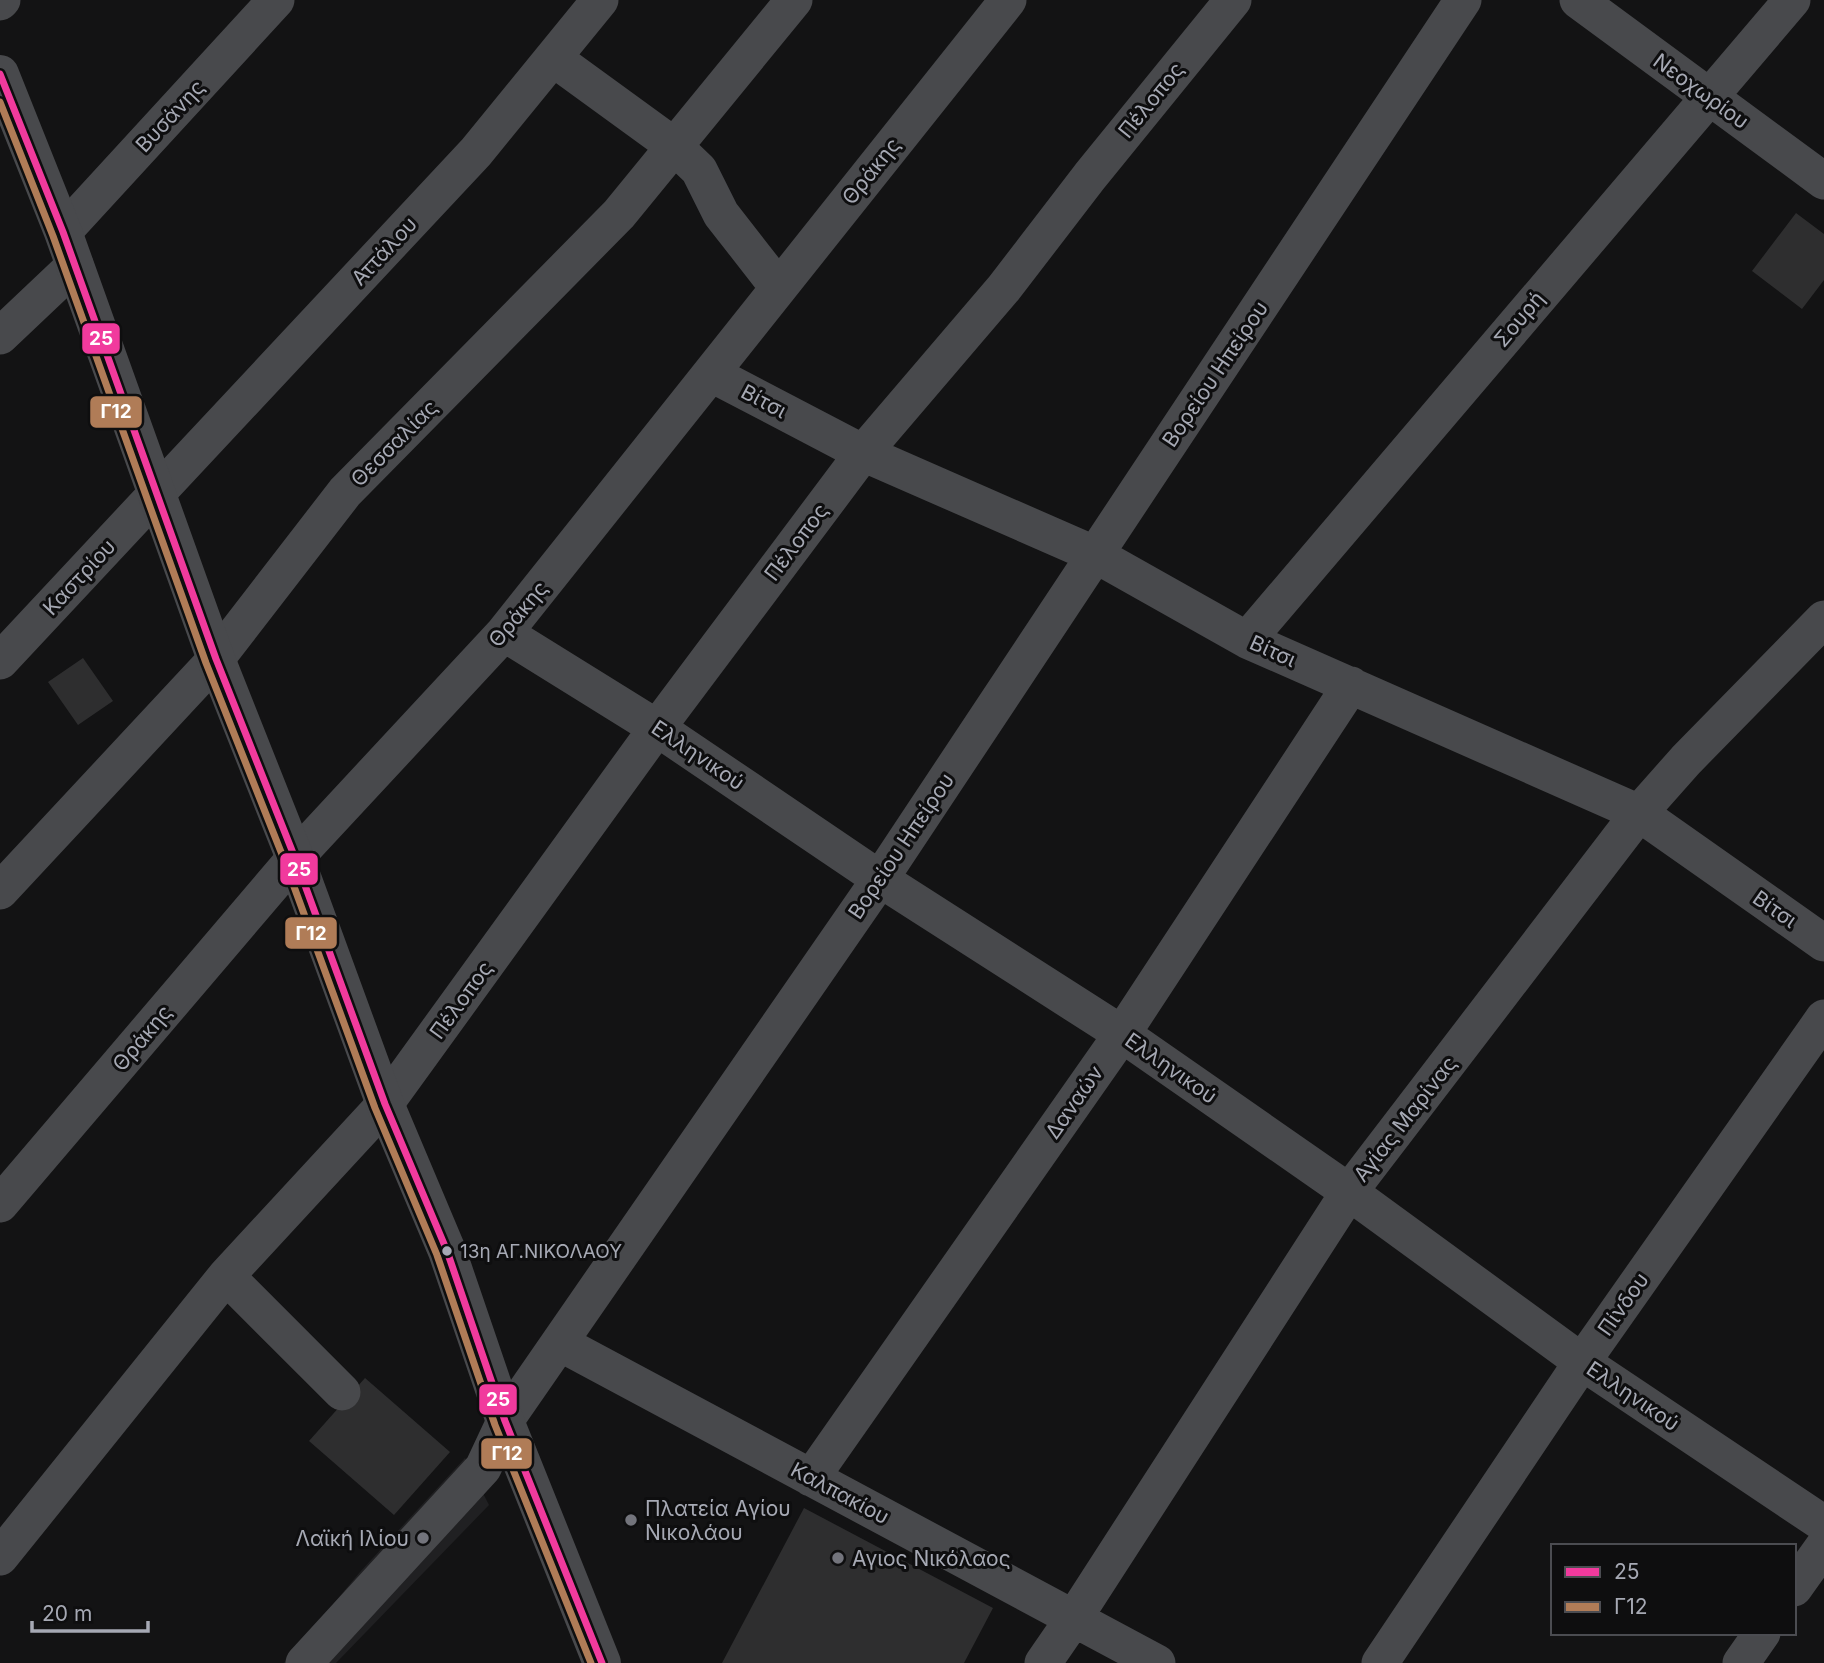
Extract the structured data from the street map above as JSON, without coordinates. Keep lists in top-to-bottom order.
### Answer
{
  "streets": {
    "street": [
      "Νεοχωρίου",
      "Πέλοπος",
      "Βυσάνης",
      "Θράκης",
      "Αττάλου",
      "Σουρή",
      "Βορείου Ηπείρου",
      "Βίτσι",
      "Θεσσαλίας",
      "Καστρίου",
      "Ελληνικού",
      "Δαναών",
      "Αγίας Μαρίνας",
      "Πίνδου",
      "Καλπακίου"
    ]
  },
  "crossings": [
    ["Νεοχωρίου", "Σουρή"],
    ["Πέλοπος", "Βίτσι"],
    ["Πέλοπος", "Ελληνικού"],
    ["Θράκης", "Βίτσι"],
    ["Θράκης", "Ελληνικού"],
    ["Αττάλου", "Καστρίου"],
    ["Σουρή", "Βίτσι"],
    ["Βορείου Ηπείρου", "Βίτσι"],
    ["Βορείου Ηπείρου", "Ελληνικού"],
    ["Βορείου Ηπείρου", "Καλπακίου"],
    ["Βίτσι", "Δαναών"],
    ["Βίτσι", "Αγίας Μαρίνας"],
    ["Ελληνικού", "Δαναών"],
    ["Ελληνικού", "Αγίας Μαρίνας"],
    ["Ελληνικού", "Πίνδου"],
    ["Δαναών", "Καλπακίου"],
    ["Αγίας Μαρίνας", "Καλπακίου"]
  ],
  "places": [
    "13η ΑΓ.ΝΙΚΟΛΑΟΥ",
    "Πλατεία Αγίου Νικολάου",
    "Λαϊκή Ιλίου",
    "Αγιος Νικόλαος"
  ],
  "lines": ["transit line 25", "transit line Γ12"],
  "legend": ["25", "Γ12"],
  "scale_bar": "20 m"
}
